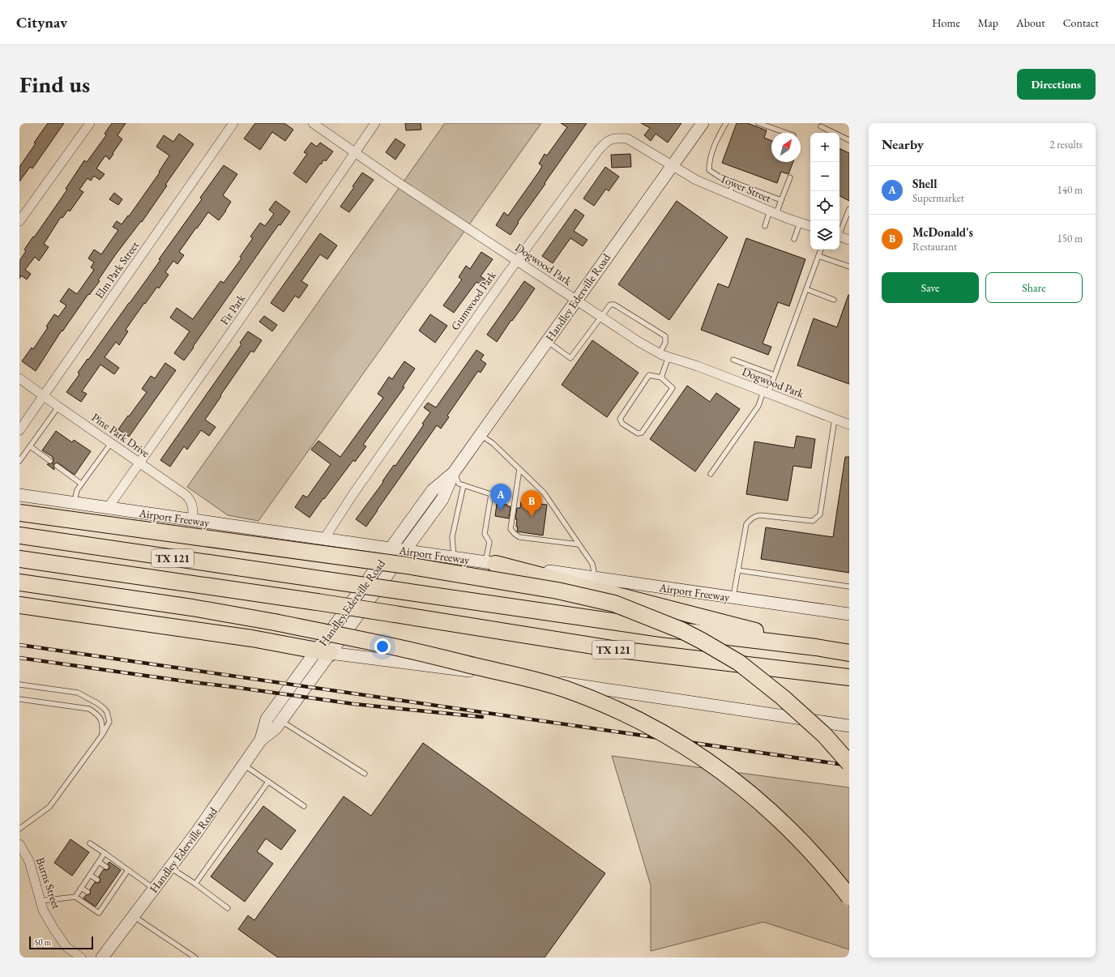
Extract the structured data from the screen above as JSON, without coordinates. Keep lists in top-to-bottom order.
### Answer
{
  "streets": {
    "highway": ["TX 121"],
    "main road": ["Handley Ederville Road", "Airport Freeway"],
    "street": [
      "Tower Street",
      "Dogwood Park",
      "Elm Park Street",
      "Gumwood Park",
      "Fir Park",
      "Pine Park Drive",
      "Burns Street"
    ]
  },
  "crossings": [
    ["Tower Street", "Handley Ederville Road"],
    ["Tower Street", "Gumwood Park"],
    ["Dogwood Park", "Handley Ederville Road"],
    ["Dogwood Park", "Gumwood Park"],
    ["Dogwood Park", "Fir Park"],
    ["Elm Park Street", "Pine Park Drive"],
    ["Handley Ederville Road", "Gumwood Park"],
    ["Handley Ederville Road", "Airport Freeway"],
    ["Gumwood Park", "Airport Freeway"],
    ["Fir Park", "Pine Park Drive"],
    ["Fir Park", "Airport Freeway"],
    ["Pine Park Drive", "Airport Freeway"]
  ],
  "scale_bar": "50 m",
  "north": "top right",
  "page": {
    "header": "Citynav",
    "nav": [
      "Home",
      "Map",
      "About",
      "Contact"
    ],
    "buttons": [
      "Directions",
      ["Save", "Share"]
    ],
    "title": "Find us",
    "heading": ["Nearby", "2 results"],
    "map_buttons": ["+", "−"],
    "list": [
      {
        "mark": "A",
        "name": "Shell",
        "note": "Supermarket",
        "value": "140 m"
      },
      {
        "mark": "B",
        "name": "McDonald's",
        "note": "Restaurant",
        "value": "150 m"
      }
    ],
    "pins": ["A", "B"],
    "scale": "50 m"
  }
}
